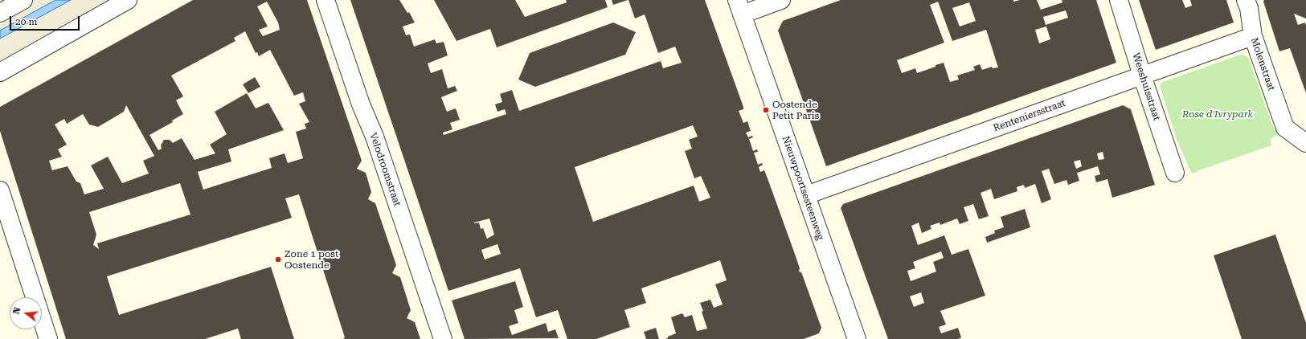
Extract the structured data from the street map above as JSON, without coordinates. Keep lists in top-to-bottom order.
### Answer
{
  "streets": {
    "street": [
      "Molenstraat",
      "Weeshuisstraat",
      "Renteniersstraat",
      "Velodroomstraat",
      "Nieuwpoortsesteenweg"
    ]
  },
  "crossings": [
    ["Molenstraat", "Renteniersstraat"],
    ["Weeshuisstraat", "Renteniersstraat"],
    ["Renteniersstraat", "Nieuwpoortsesteenweg"]
  ],
  "parks": ["Rose d'Ivrypark"],
  "places": ["Oostende Petit Paris", "Zone 1 post Oostende"],
  "scale_bar": "20 m",
  "north": "left"
}
